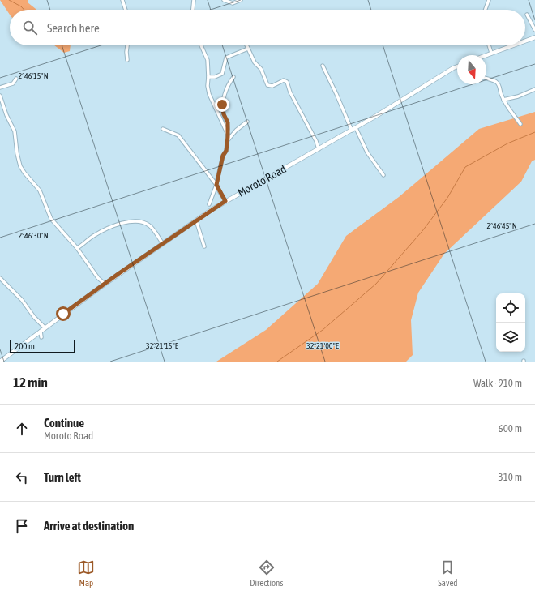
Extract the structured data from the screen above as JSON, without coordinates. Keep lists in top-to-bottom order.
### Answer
{
  "streets": {
    "main road": ["Moroto Road"]
  },
  "scale_bar": "200 m",
  "north": "bottom",
  "page": {
    "search": "Search here",
    "scale": "200 m",
    "heading": ["12 min", "Walk · 910 m"],
    "list": [
      ["Continue", "Moroto Road", "600 m"],
      ["Turn left", "310 m"],
      "Arrive at destination"
    ],
    "nav": ["Map", "Directions", "Saved"]
  },
  "coordinates": [
    "2°46'15\"N",
    "2°46'45\"N",
    "2°46'30\"N",
    "32°21'15\"E",
    "32°21'00\"E"
  ]
}
